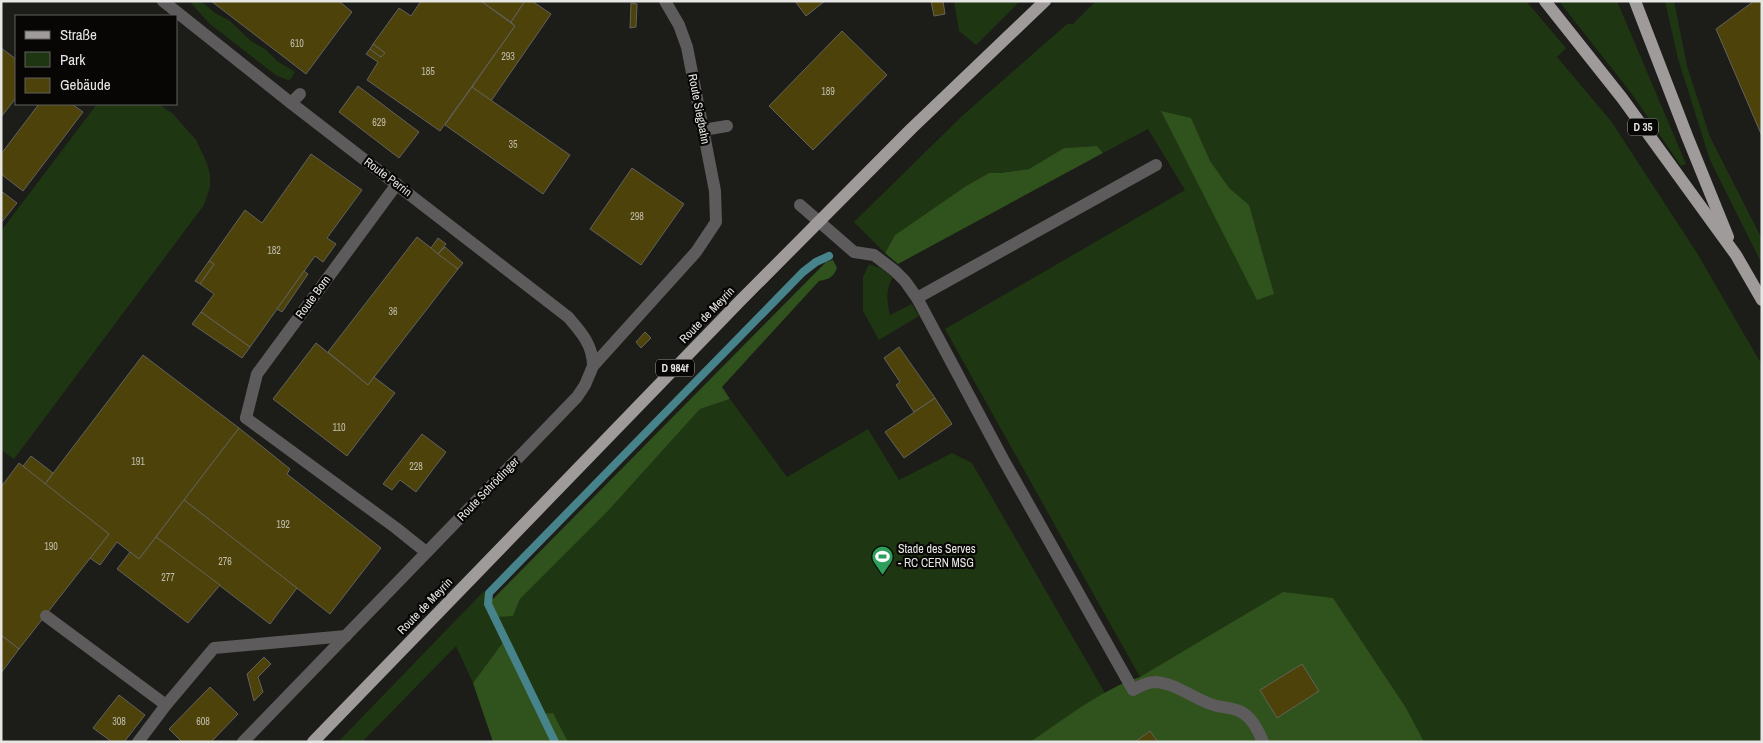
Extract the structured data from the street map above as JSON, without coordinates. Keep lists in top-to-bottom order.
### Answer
{
  "streets": {
    "main road": ["D 35", "Route de Meyrin", "D 984f"],
    "street": [
      "Route Siegbahn",
      "Route Perrin",
      "Route Born",
      "Route Schrödinger"
    ]
  },
  "crossings": [
    ["Route Siegbahn", "Route Schrödinger"],
    ["Route Perrin", "Route Born"],
    ["Route Perrin", "Route Schrödinger"],
    ["Route Born", "Route Schrödinger"]
  ],
  "places": {
    "sports": ["Stade des Serves - RC CERN MSG"]
  },
  "house_numbers": [
    "610",
    "293",
    "185",
    "189",
    "629",
    "35",
    "298",
    "182",
    "36",
    "110",
    "191",
    "228",
    "192",
    "190",
    "276",
    "277",
    "308",
    "608"
  ],
  "legend": ["Straße", "Park", "Gebäude"]
}
